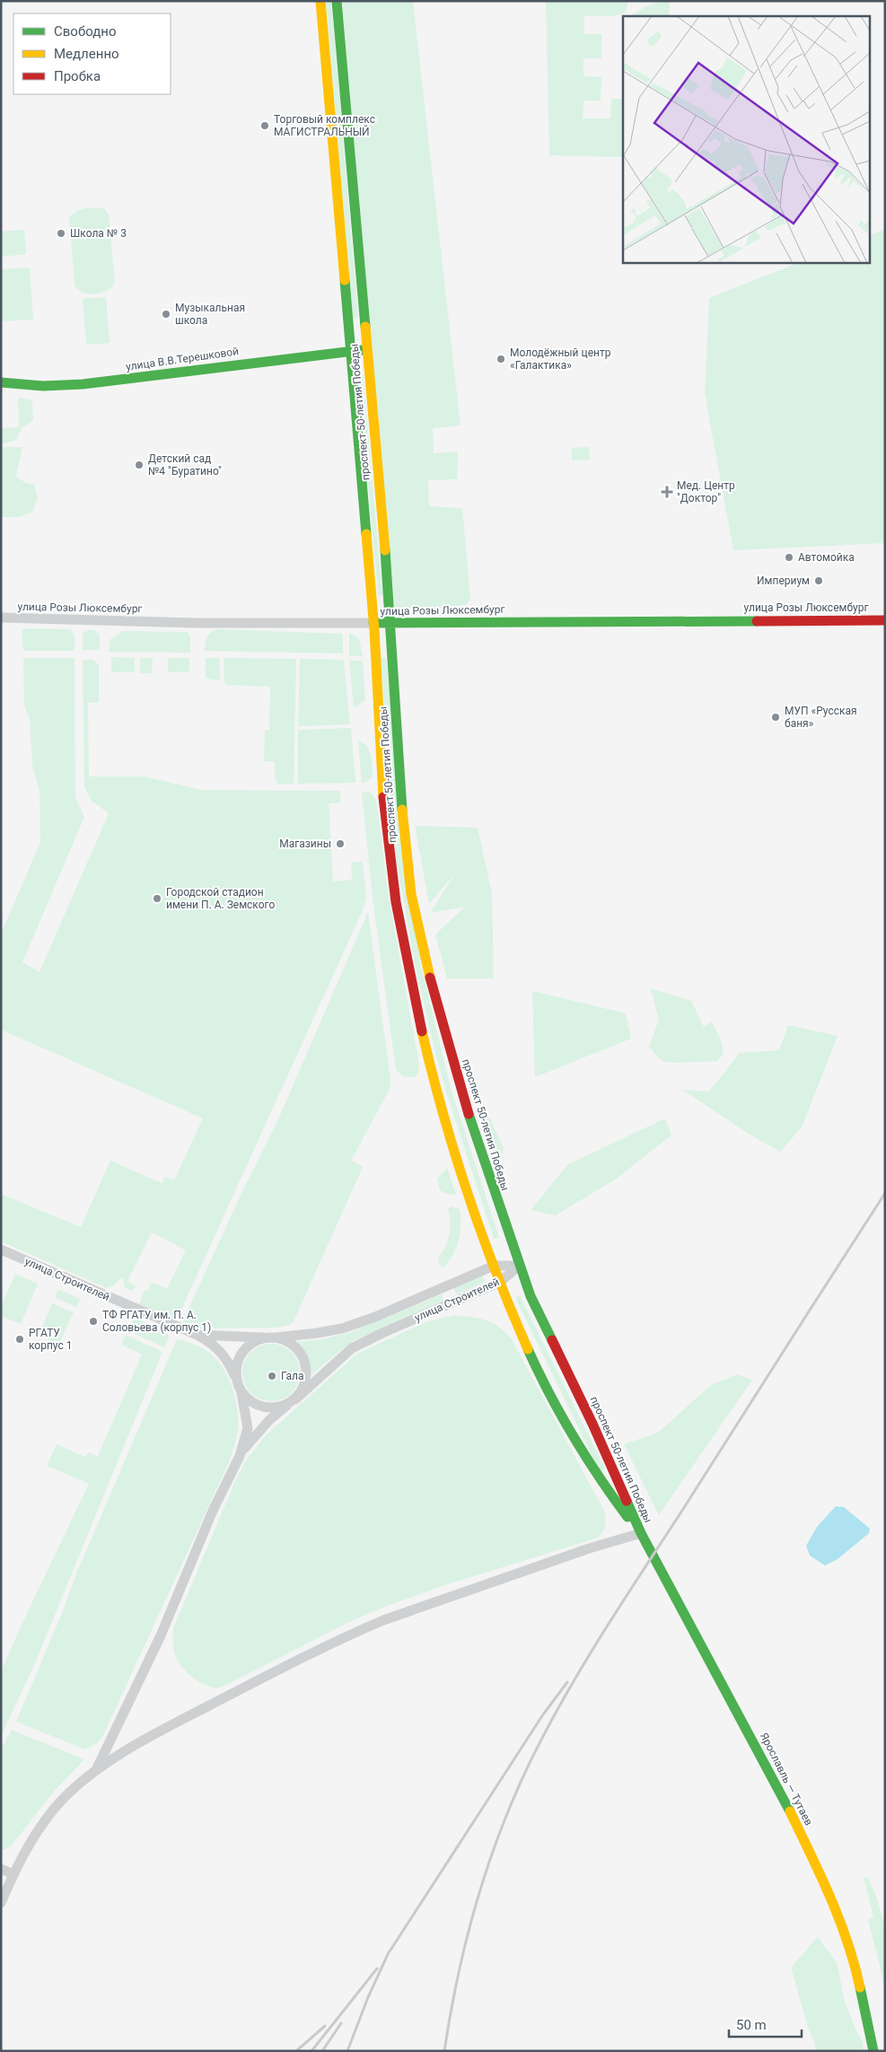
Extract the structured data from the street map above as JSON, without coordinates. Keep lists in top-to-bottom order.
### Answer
{
  "streets": {
    "main road": [
      "улица В.В.Терешковой",
      "проспект 50-летия Победы",
      "улица Розы Люксембург",
      "Ярославль — Тутаев"
    ],
    "street": ["улица Строителей"]
  },
  "crossings": [
    ["улица В.В.Терешковой", "проспект 50-летия Победы"],
    ["проспект 50-летия Победы", "улица Розы Люксембург"],
    ["проспект 50-летия Победы", "улица Строителей"],
    ["проспект 50-летия Победы", "Ярославль — Тутаев"]
  ],
  "places": {
    "other": [
      "Торговый комплекс МАГИСТРАЛЬНЫЙ",
      "Школа № 3",
      "Музыкальная школа",
      "Молодёжный центр «Галактика»",
      "Детский сад №4 \"Буратино\"",
      "Автомойка",
      "Империум",
      "МУП «Русская баня»",
      "Магазины",
      "Городской стадион имени П. А. Земского",
      "ТФ РГАТУ им. П. А. Соловьева (корпус 1)",
      "РГАТУ корпус 1",
      "Гала"
    ],
    "health": ["Мед. Центр \"Доктор\""]
  },
  "legend": ["Свободно", "Медленно", "Пробка"],
  "scale_bar": "50 m"
}
